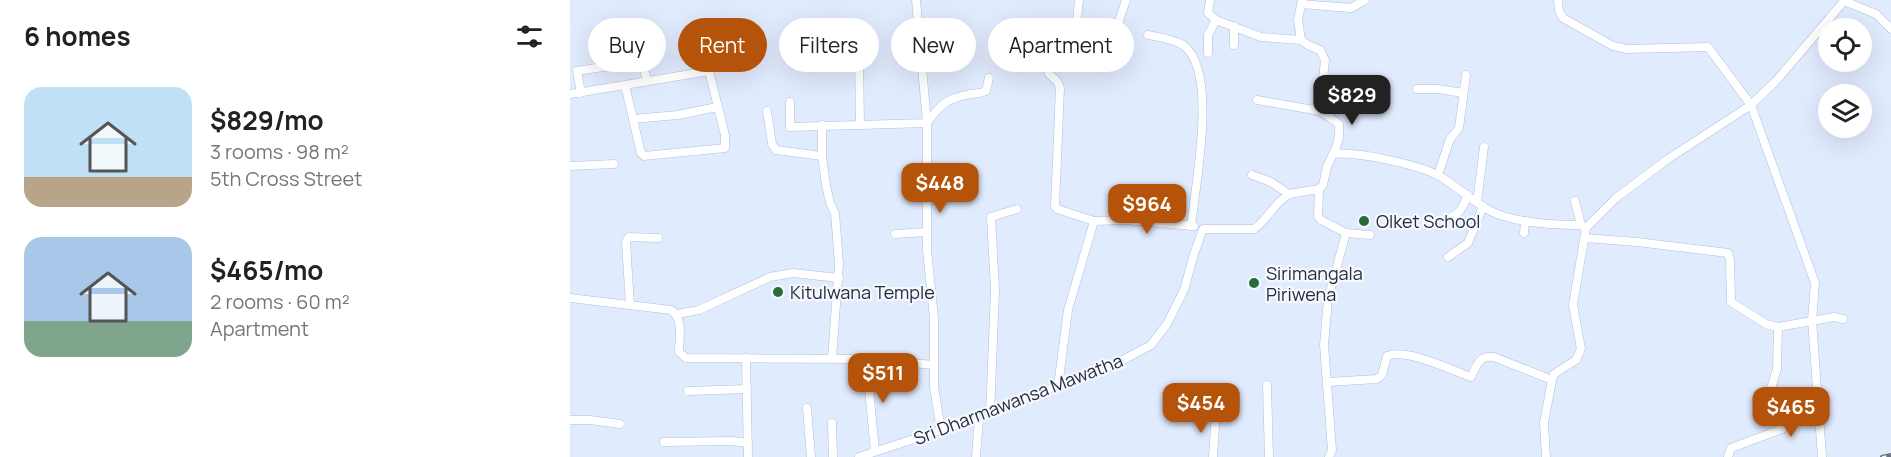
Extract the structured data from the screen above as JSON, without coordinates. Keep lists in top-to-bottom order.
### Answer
{
  "streets": {
    "street": ["Sri Dharmawansa Mawatha"]
  },
  "places": ["Olket School", "Sirimangala Piriwena", "Kitulwana Temple"],
  "page": {
    "heading": "6 homes",
    "chip": [
      "Buy",
      "Rent",
      "Filters",
      "New",
      "Apartment"
    ],
    "list": [
      {
        "name": "$829/mo",
        "note": "3 rooms · 98 m² · 5th Cross Street"
      },
      {
        "name": "$465/mo",
        "note": "2 rooms · 60 m² · Apartment"
      }
    ],
    "price": [
      "$829",
      "$448",
      "$964",
      "$511",
      "$454",
      "$465"
    ]
  }
}
